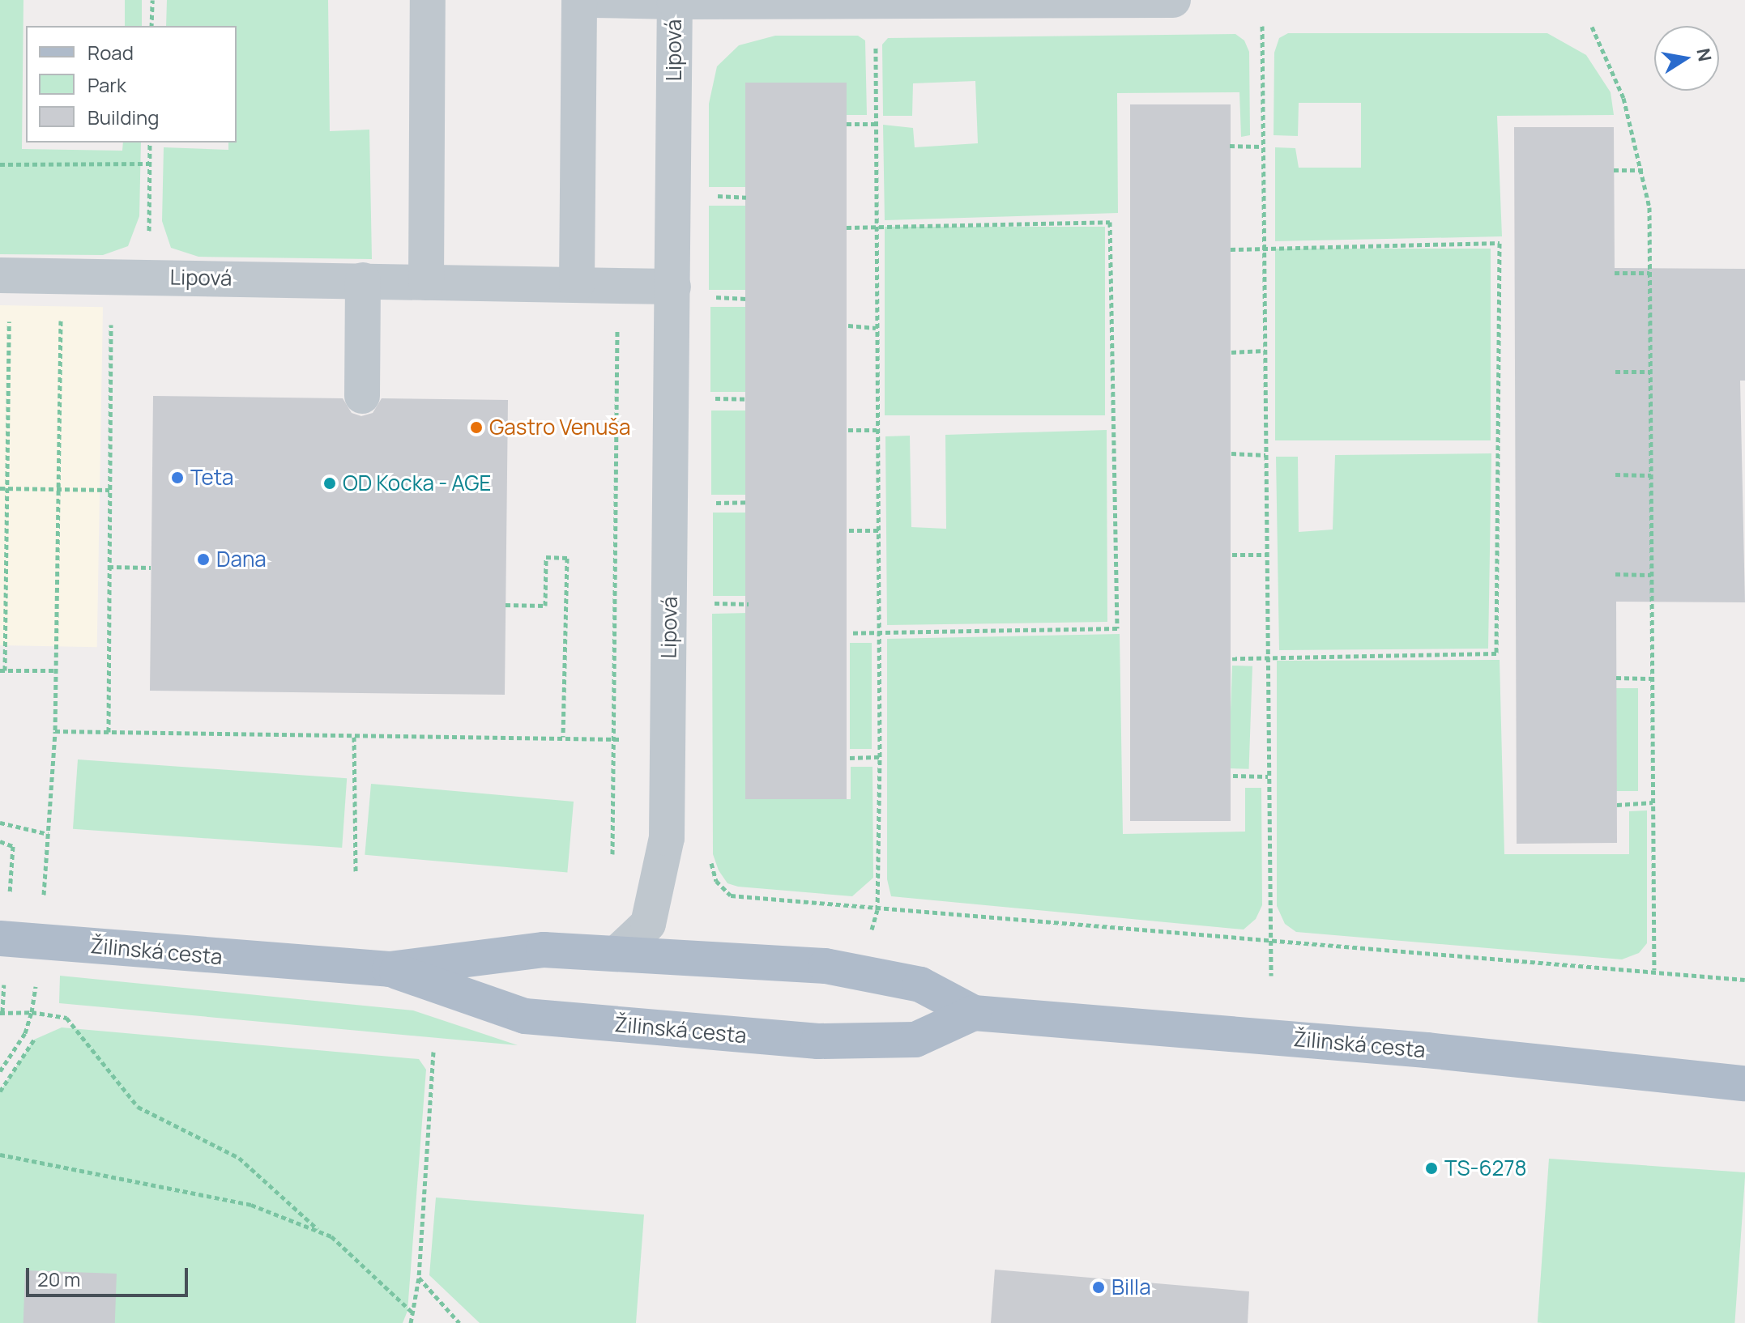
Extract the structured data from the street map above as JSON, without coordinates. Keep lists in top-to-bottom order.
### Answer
{
  "streets": {
    "main road": ["Žilinská cesta"],
    "street": ["Lipová"]
  },
  "crossings": [
    ["Lipová", "Žilinská cesta"]
  ],
  "places": [
    "Gastro Venuša",
    "Teta",
    "OD Kocka - AGE",
    "Dana",
    "TS-6278",
    "Billa"
  ],
  "legend": ["Road", "Park", "Building"],
  "scale_bar": "20 m",
  "north": "right"
}
